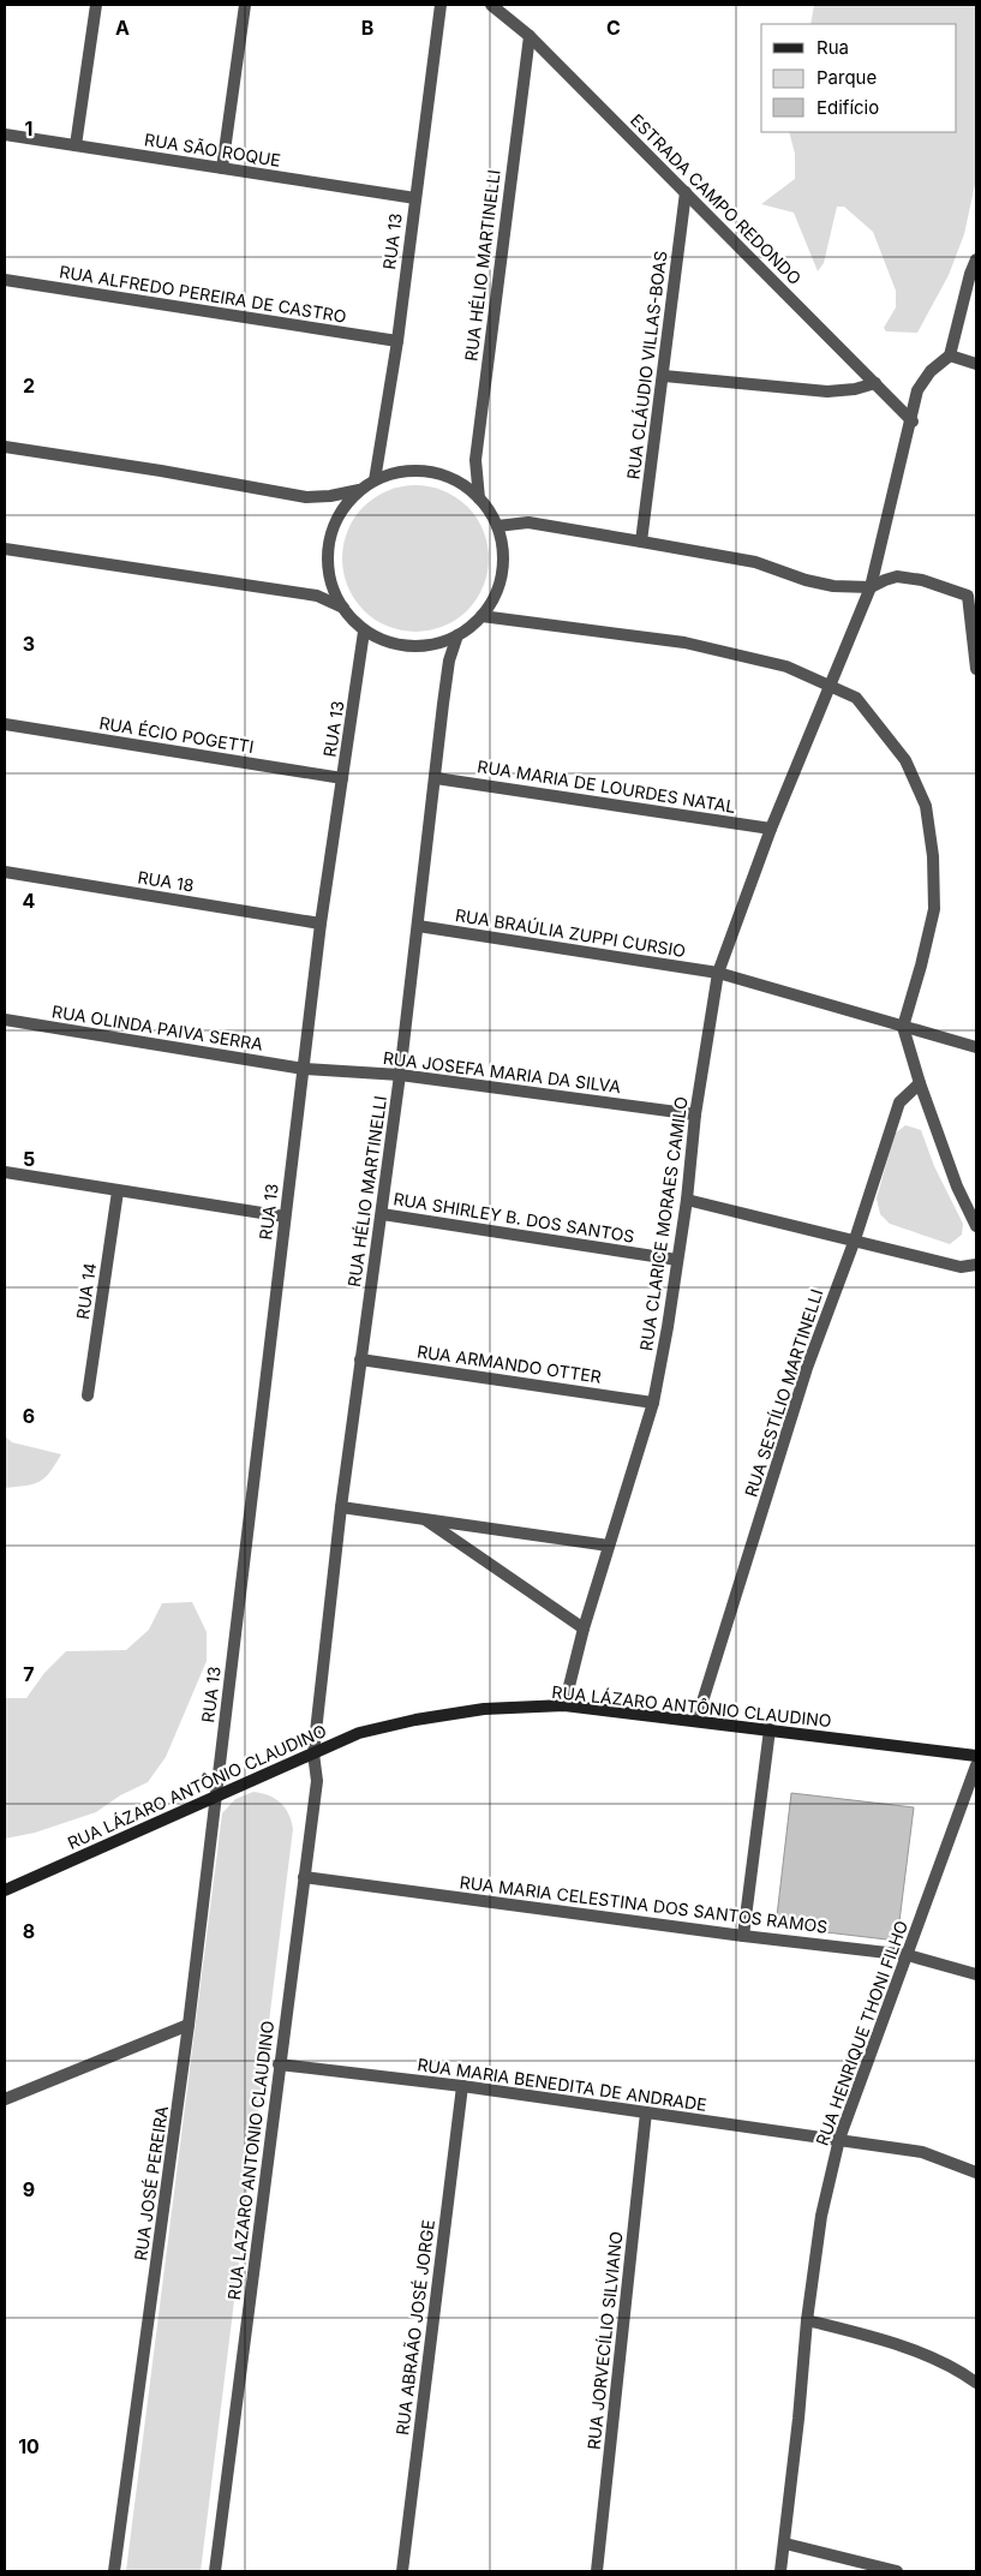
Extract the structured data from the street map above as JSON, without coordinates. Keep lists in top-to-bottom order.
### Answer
{
  "streets": {
    "main road": ["RUA LÁZARO ANTÔNIO CLAUDINO"],
    "street": [
      "RUA SÃO ROQUE",
      "ESTRADA CAMPO REDONDO",
      "RUA 13",
      "RUA HÉLIO MARTINELLI",
      "RUA ALFREDO PEREIRA DE CASTRO",
      "RUA CLÁUDIO VILLAS-BOAS",
      "RUA ÉCIO POGETTI",
      "RUA MARIA DE LOURDES NATAL",
      "RUA 18",
      "RUA BRAÚLIA ZUPPI CURSIO",
      "RUA OLINDA PAIVA SERRA",
      "RUA JOSEFA MARIA DA SILVA",
      "RUA SHIRLEY B. DOS SANTOS",
      "RUA CLARICE MORAES CAMILO",
      "RUA 14",
      "RUA ARMANDO OTTER",
      "RUA SESTÍLIO MARTINELLI",
      "RUA MARIA CELESTINA DOS SANTOS RAMOS",
      "RUA HENRIQUE THONI FILHO",
      "RUA MARIA BENEDITA DE ANDRADE",
      "RUA LAZARO ANTONIO CLAUDINO",
      "RUA JOSÉ PEREIRA",
      "RUA ABRAÃO JOSÉ JORGE",
      "RUA JORVECÍLIO SILVIANO"
    ]
  },
  "crossings": [
    ["RUA SÃO ROQUE", "RUA 13"],
    ["ESTRADA CAMPO REDONDO", "RUA HÉLIO MARTINELLI"],
    ["ESTRADA CAMPO REDONDO", "RUA CLÁUDIO VILLAS-BOAS"],
    ["ESTRADA CAMPO REDONDO", "RUA CLARICE MORAES CAMILO"],
    ["RUA 13", "RUA HÉLIO MARTINELLI"],
    ["RUA 13", "RUA ALFREDO PEREIRA DE CASTRO"],
    ["RUA 13", "RUA ÉCIO POGETTI"],
    ["RUA 13", "RUA 18"],
    ["RUA 13", "RUA OLINDA PAIVA SERRA"],
    ["RUA 13", "RUA JOSEFA MARIA DA SILVA"],
    ["RUA 13", "RUA LÁZARO ANTÔNIO CLAUDINO"],
    ["RUA 13", "RUA JOSÉ PEREIRA"],
    ["RUA HÉLIO MARTINELLI", "RUA MARIA DE LOURDES NATAL"],
    ["RUA HÉLIO MARTINELLI", "RUA BRAÚLIA ZUPPI CURSIO"],
    ["RUA HÉLIO MARTINELLI", "RUA JOSEFA MARIA DA SILVA"],
    ["RUA HÉLIO MARTINELLI", "RUA SHIRLEY B. DOS SANTOS"],
    ["RUA HÉLIO MARTINELLI", "RUA ARMANDO OTTER"],
    ["RUA HÉLIO MARTINELLI", "RUA LÁZARO ANTÔNIO CLAUDINO"],
    ["RUA HÉLIO MARTINELLI", "RUA LAZARO ANTONIO CLAUDINO"],
    ["RUA MARIA DE LOURDES NATAL", "RUA CLARICE MORAES CAMILO"],
    ["RUA BRAÚLIA ZUPPI CURSIO", "RUA CLARICE MORAES CAMILO"],
    ["RUA OLINDA PAIVA SERRA", "RUA JOSEFA MARIA DA SILVA"],
    ["RUA JOSEFA MARIA DA SILVA", "RUA CLARICE MORAES CAMILO"],
    ["RUA SHIRLEY B. DOS SANTOS", "RUA CLARICE MORAES CAMILO"],
    ["RUA CLARICE MORAES CAMILO", "RUA ARMANDO OTTER"],
    ["RUA CLARICE MORAES CAMILO", "RUA LÁZARO ANTÔNIO CLAUDINO"],
    ["RUA SESTÍLIO MARTINELLI", "RUA LÁZARO ANTÔNIO CLAUDINO"],
    ["RUA LÁZARO ANTÔNIO CLAUDINO", "RUA LAZARO ANTONIO CLAUDINO"],
    ["RUA LÁZARO ANTÔNIO CLAUDINO", "RUA JOSÉ PEREIRA"],
    ["RUA MARIA CELESTINA DOS SANTOS RAMOS", "RUA HENRIQUE THONI FILHO"],
    ["RUA MARIA CELESTINA DOS SANTOS RAMOS", "RUA LAZARO ANTONIO CLAUDINO"],
    ["RUA HENRIQUE THONI FILHO", "RUA MARIA BENEDITA DE ANDRADE"],
    ["RUA MARIA BENEDITA DE ANDRADE", "RUA LAZARO ANTONIO CLAUDINO"],
    ["RUA MARIA BENEDITA DE ANDRADE", "RUA ABRAÃO JOSÉ JORGE"],
    ["RUA MARIA BENEDITA DE ANDRADE", "RUA JORVECÍLIO SILVIANO"]
  ],
  "legend": ["Rua", "Parque", "Edifício"],
  "grid": {
    "columns": ["A", "B", "C"],
    "rows": [
      "1",
      "2",
      "3",
      "4",
      "5",
      "6",
      "7",
      "8",
      "9",
      "10"
    ]
  }
}
